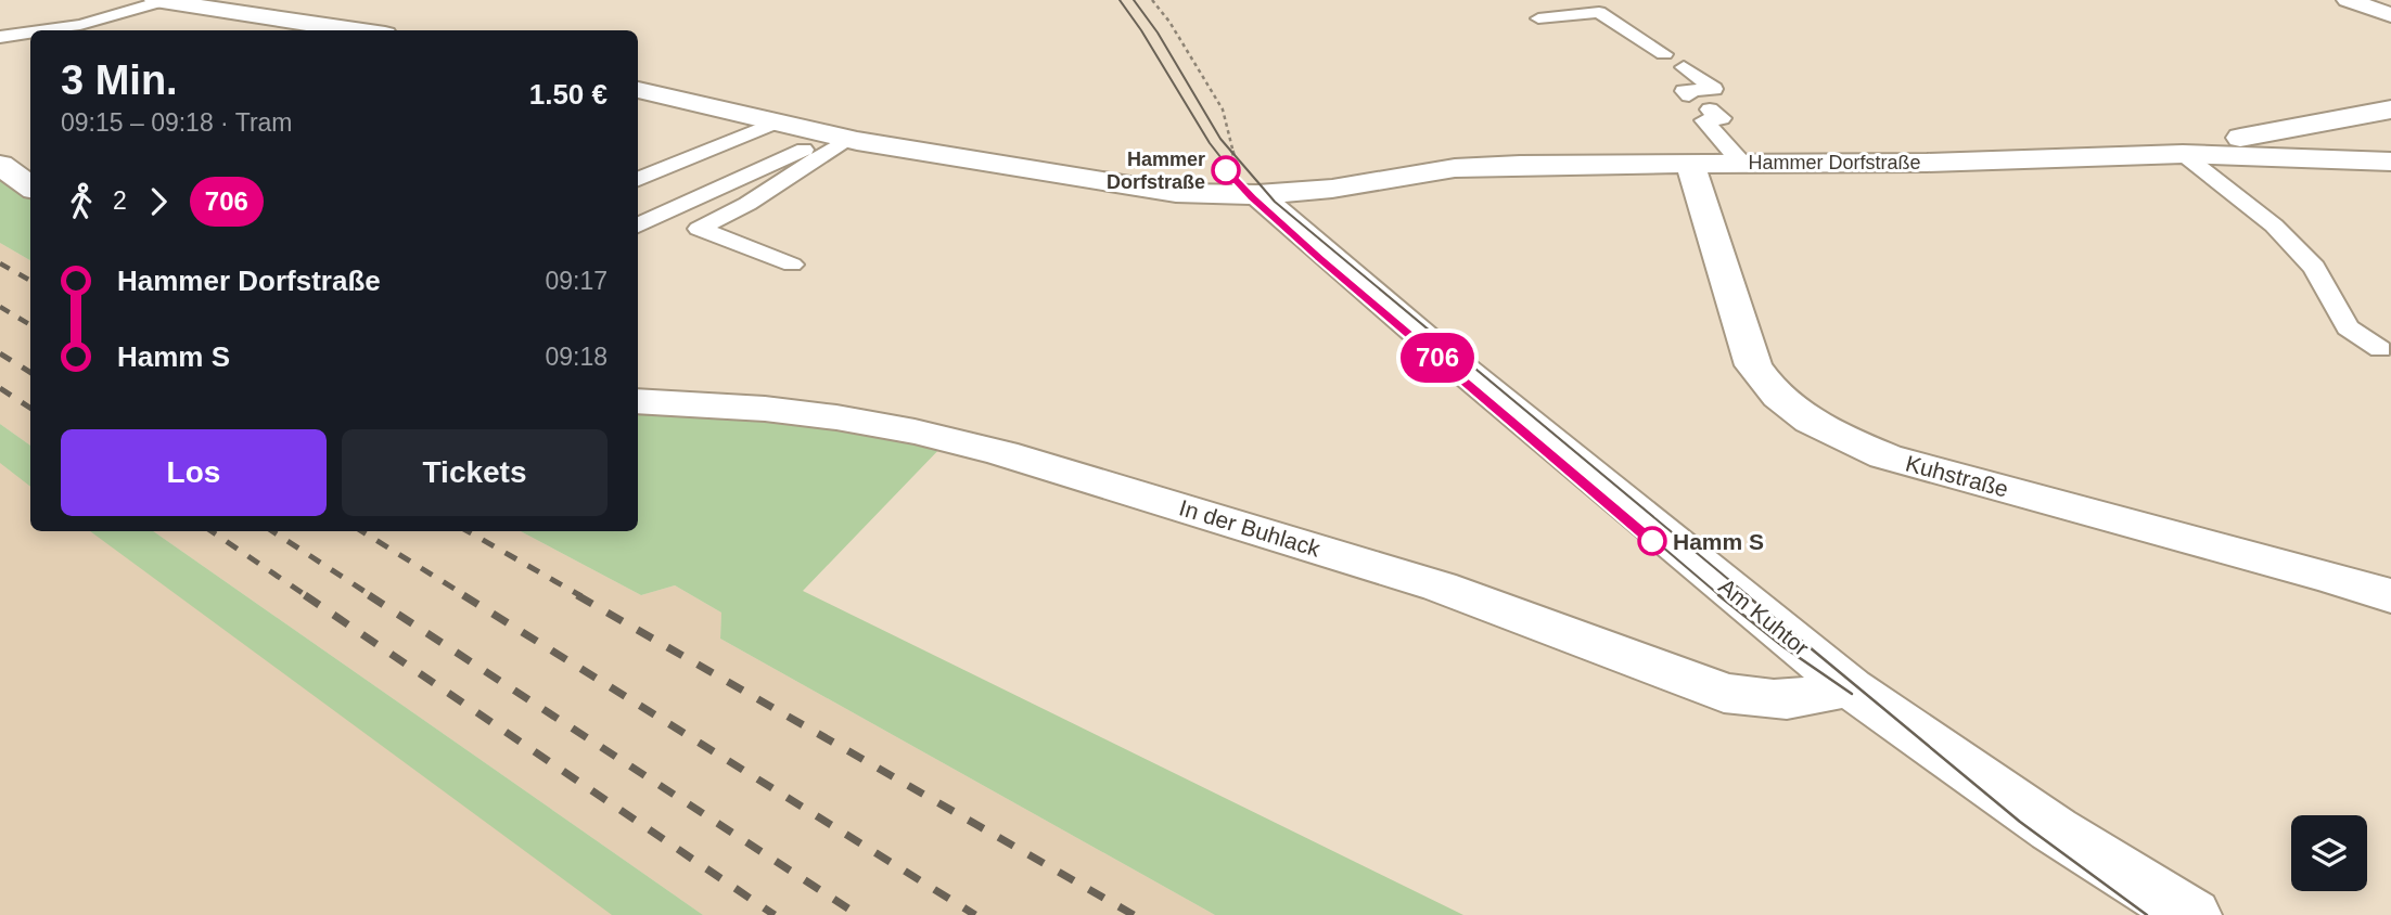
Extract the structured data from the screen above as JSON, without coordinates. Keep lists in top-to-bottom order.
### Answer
{
  "streets": {
    "street": [
      "Hammer Dorfstraße",
      "Kuhstraße",
      "In der Buhlack",
      "Am Kuhtor"
    ]
  },
  "crossings": [
    ["Hammer Dorfstraße", "Kuhstraße"],
    ["Hammer Dorfstraße", "Am Kuhtor"],
    ["In der Buhlack", "Am Kuhtor"]
  ],
  "places": ["Hammer Dorfstraße", "Hamm S"],
  "lines": ["tram line 706"],
  "page": {
    "on_map": "706",
    "heading": ["3 Min.", "09:15 – 09:18 · Tram", "1.50 €"],
    "legs": ["2", "706"],
    "list": [
      {
        "name": "Hammer Dorfstraße",
        "value": "09:17"
      },
      {
        "name": "Hamm S",
        "value": "09:18"
      }
    ],
    "buttons": ["Los", "Tickets"]
  }
}
